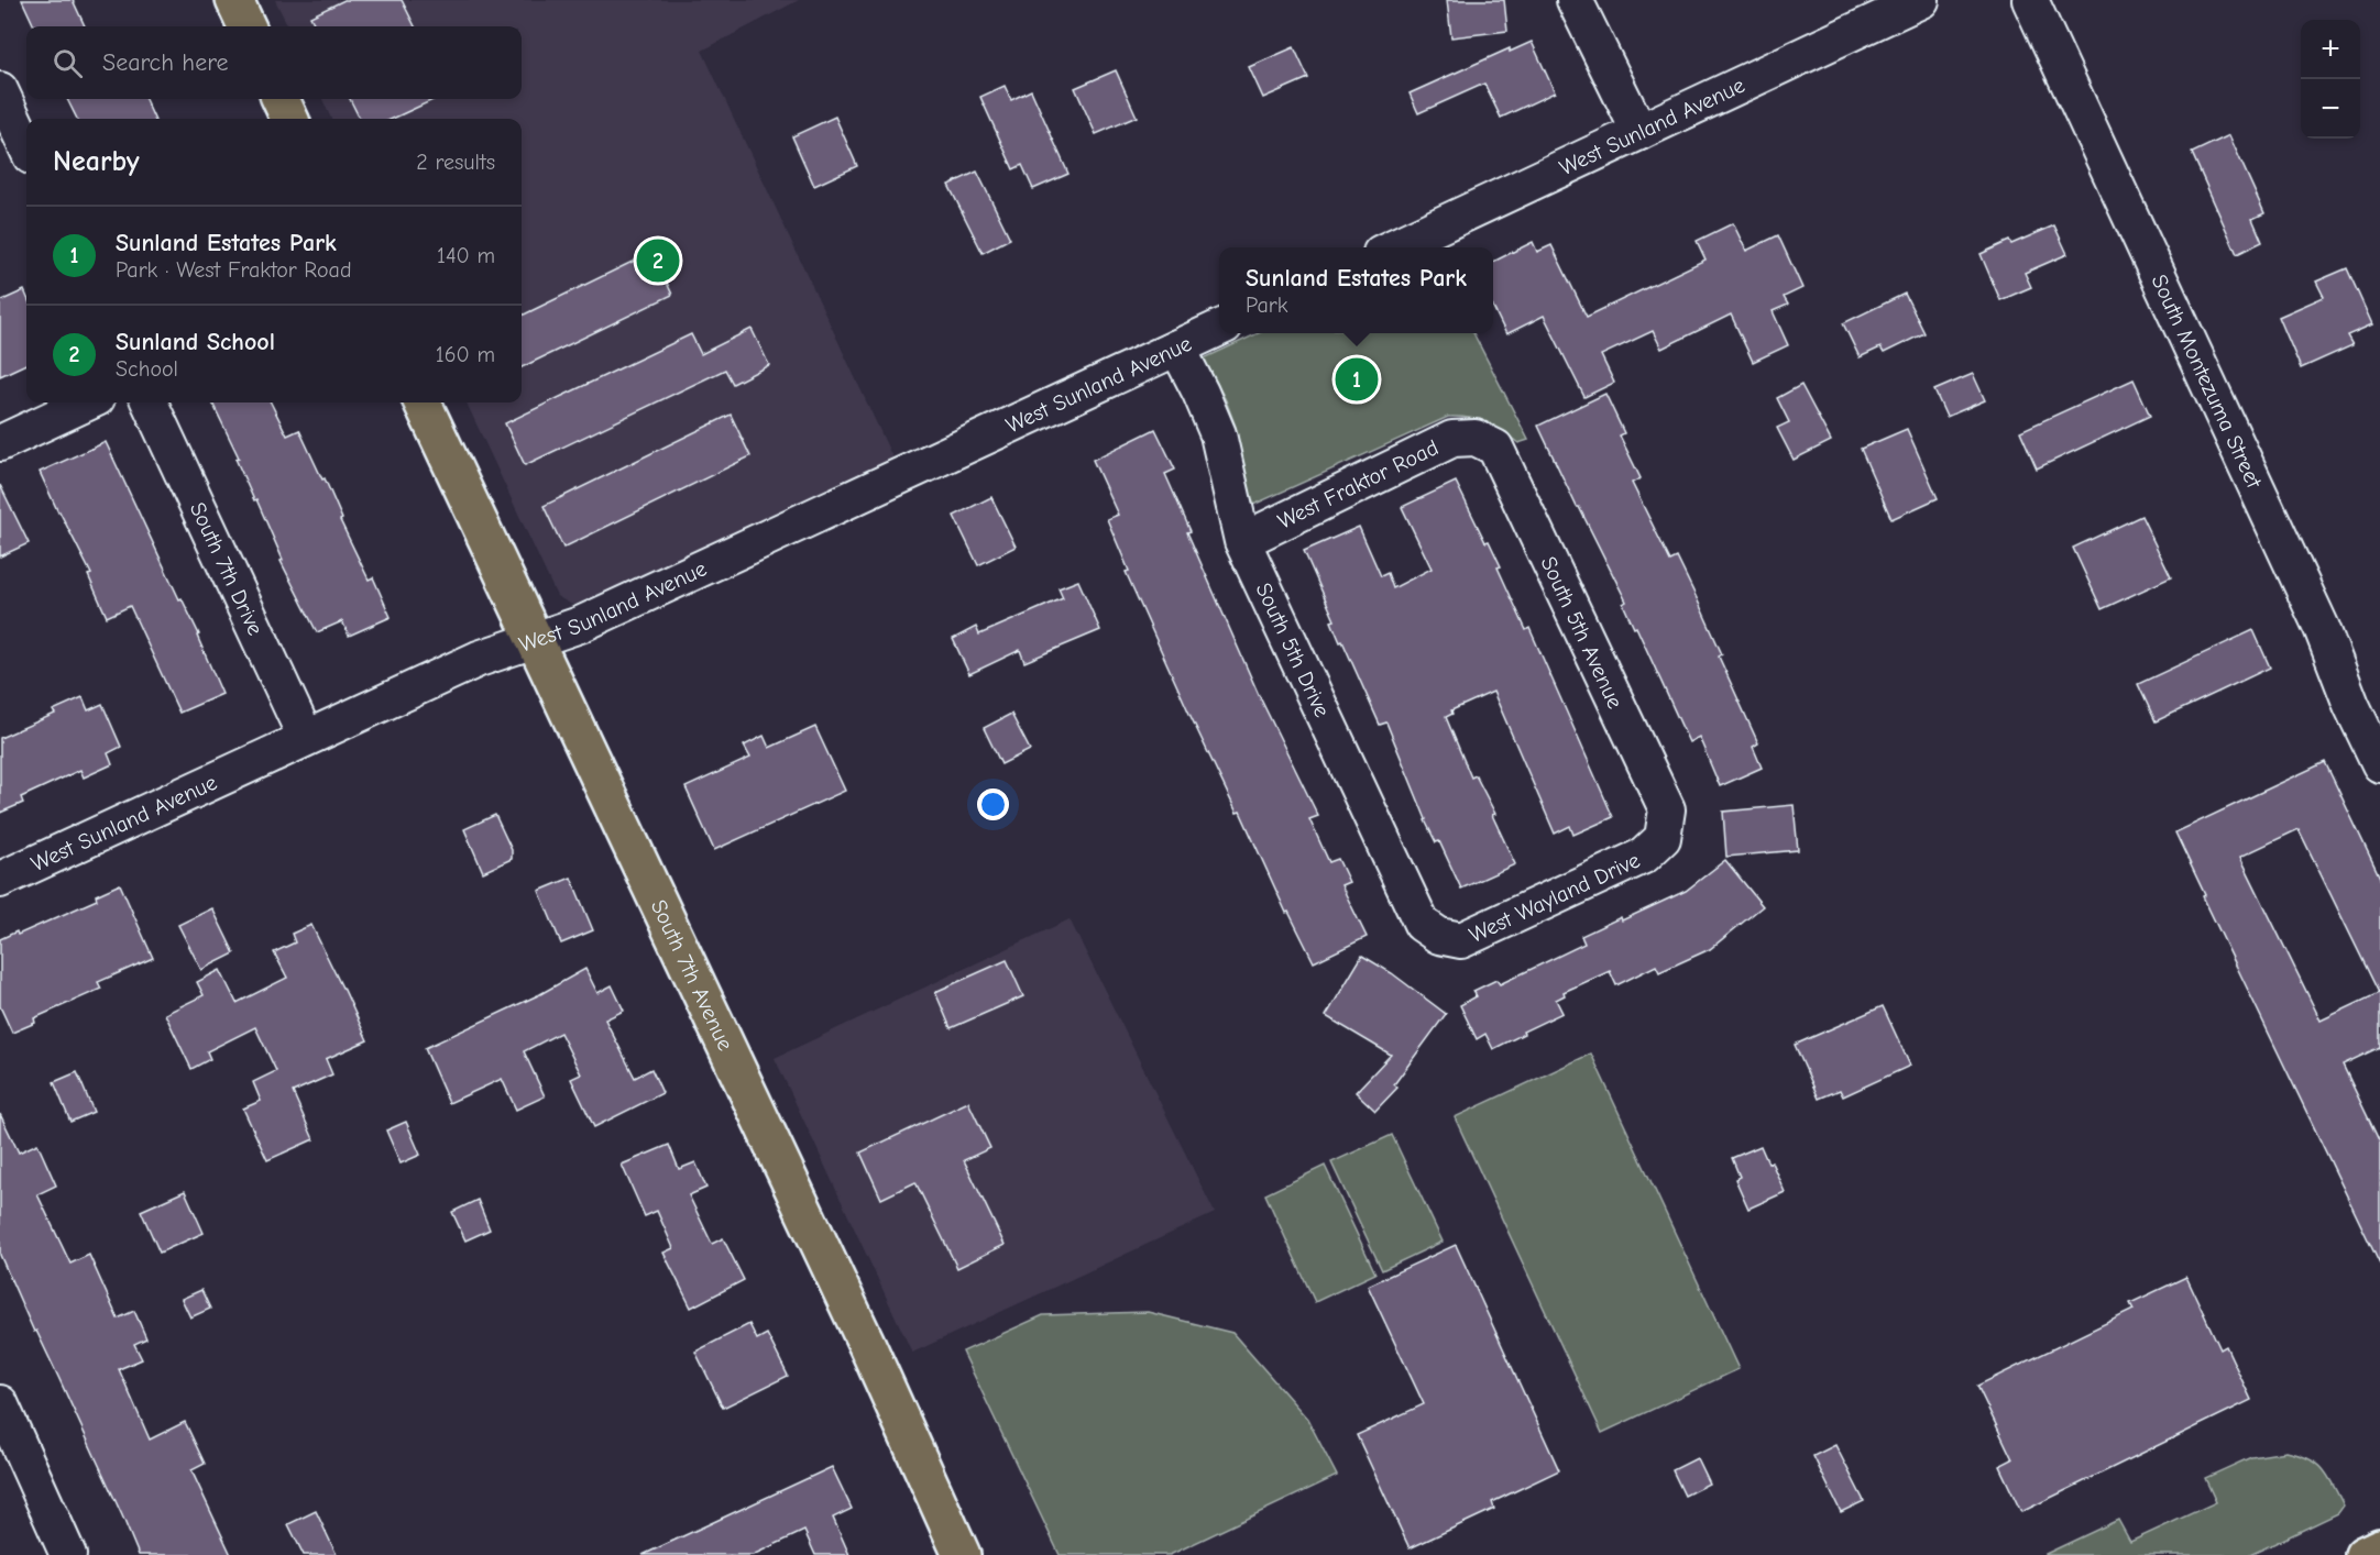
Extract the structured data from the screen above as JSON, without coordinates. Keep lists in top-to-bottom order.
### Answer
{
  "streets": {
    "main road": ["South 7th Avenue"],
    "street": [
      "West Sunland Avenue",
      "South Montezuma Street",
      "West Fraktor Road",
      "South 7th Drive",
      "South 5th Avenue",
      "South 5th Drive",
      "West Wayland Drive"
    ]
  },
  "crossings": [
    ["West Sunland Avenue", "South 7th Drive"],
    ["West Sunland Avenue", "South 5th Drive"],
    ["West Sunland Avenue", "South 7th Avenue"],
    ["West Fraktor Road", "South 5th Avenue"],
    ["West Fraktor Road", "South 5th Drive"],
    ["South 5th Avenue", "West Wayland Drive"],
    ["South 5th Drive", "West Wayland Drive"]
  ],
  "page": {
    "map_buttons": ["+", "−"],
    "search": "Search here",
    "heading": ["Nearby", "2 results"],
    "list": [
      {
        "mark": "1",
        "name": "Sunland Estates Park",
        "note": "Park · West Fraktor Road",
        "value": "140 m"
      },
      {
        "mark": "2",
        "name": "Sunland School",
        "note": "School",
        "value": "160 m"
      }
    ],
    "pins": ["2", "1"],
    "popup": ["Sunland Estates Park", "Park"]
  }
}
